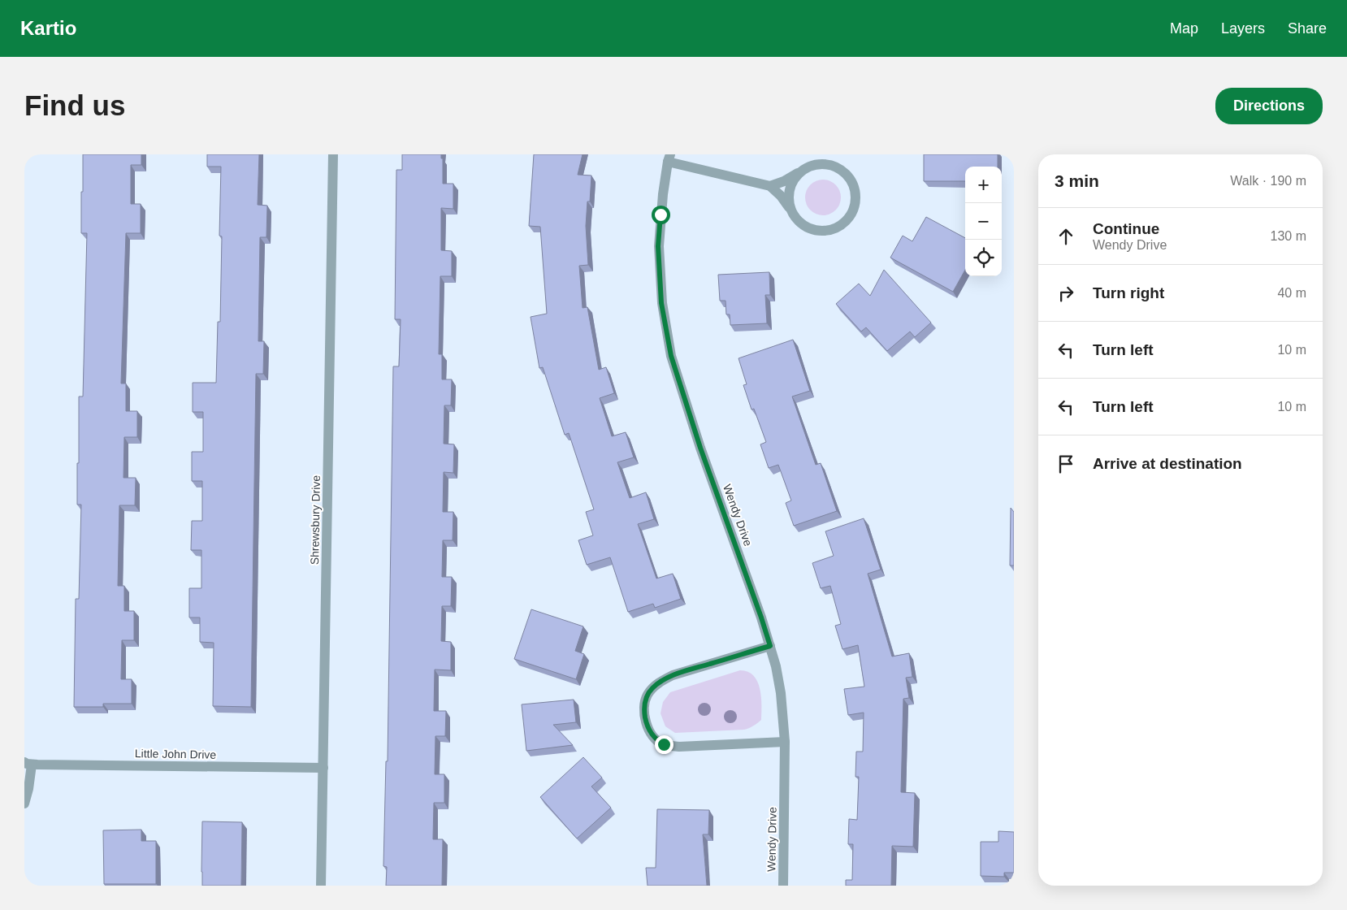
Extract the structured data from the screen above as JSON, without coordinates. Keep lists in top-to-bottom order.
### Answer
{
  "streets": {
    "street": ["Wendy Drive", "Shrewsbury Drive", "Little John Drive"]
  },
  "crossings": [
    ["Shrewsbury Drive", "Little John Drive"]
  ],
  "page": {
    "header": "Kartio",
    "nav": ["Map", "Layers", "Share"],
    "buttons": "Directions",
    "title": "Find us",
    "heading": ["3 min", "Walk · 190 m"],
    "map_buttons": ["+", "−"],
    "list": [
      ["Continue", "Wendy Drive", "130 m"],
      ["Turn right", "40 m"],
      ["Turn left", "10 m"],
      ["Turn left", "10 m"],
      "Arrive at destination"
    ]
  }
}
